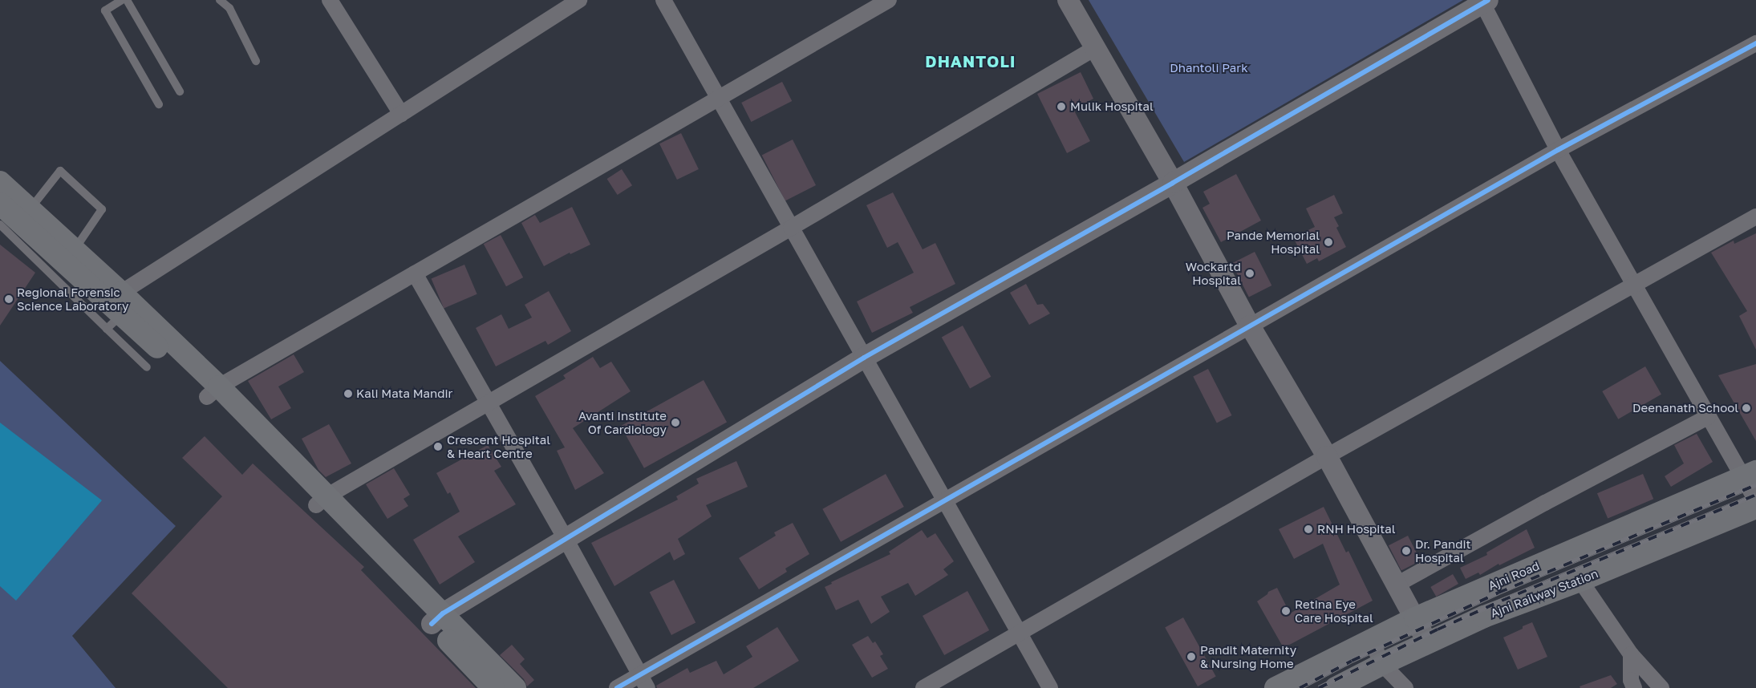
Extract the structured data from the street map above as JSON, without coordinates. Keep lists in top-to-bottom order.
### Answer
{
  "streets": {
    "main road": ["Ajni Road", "Ajni Railway Station"]
  },
  "districts": ["DHANTOLI"],
  "parks": ["Dhantoli Park"],
  "places": [
    "Mulik Hospital",
    "Pande Memorial Hospital",
    "Wockartd Hospital",
    "Regional Forensic Science Laboratory",
    "Kali Mata Mandir",
    "Deenanath School",
    "Avanti Institute Of Cardiology",
    "Crescent Hospital & Heart Centre",
    "RNH Hospital",
    "Dr. Pandit Hospital",
    "Retina Eye Care Hospital",
    "Pandit Maternity & Nursing Home"
  ]
}
